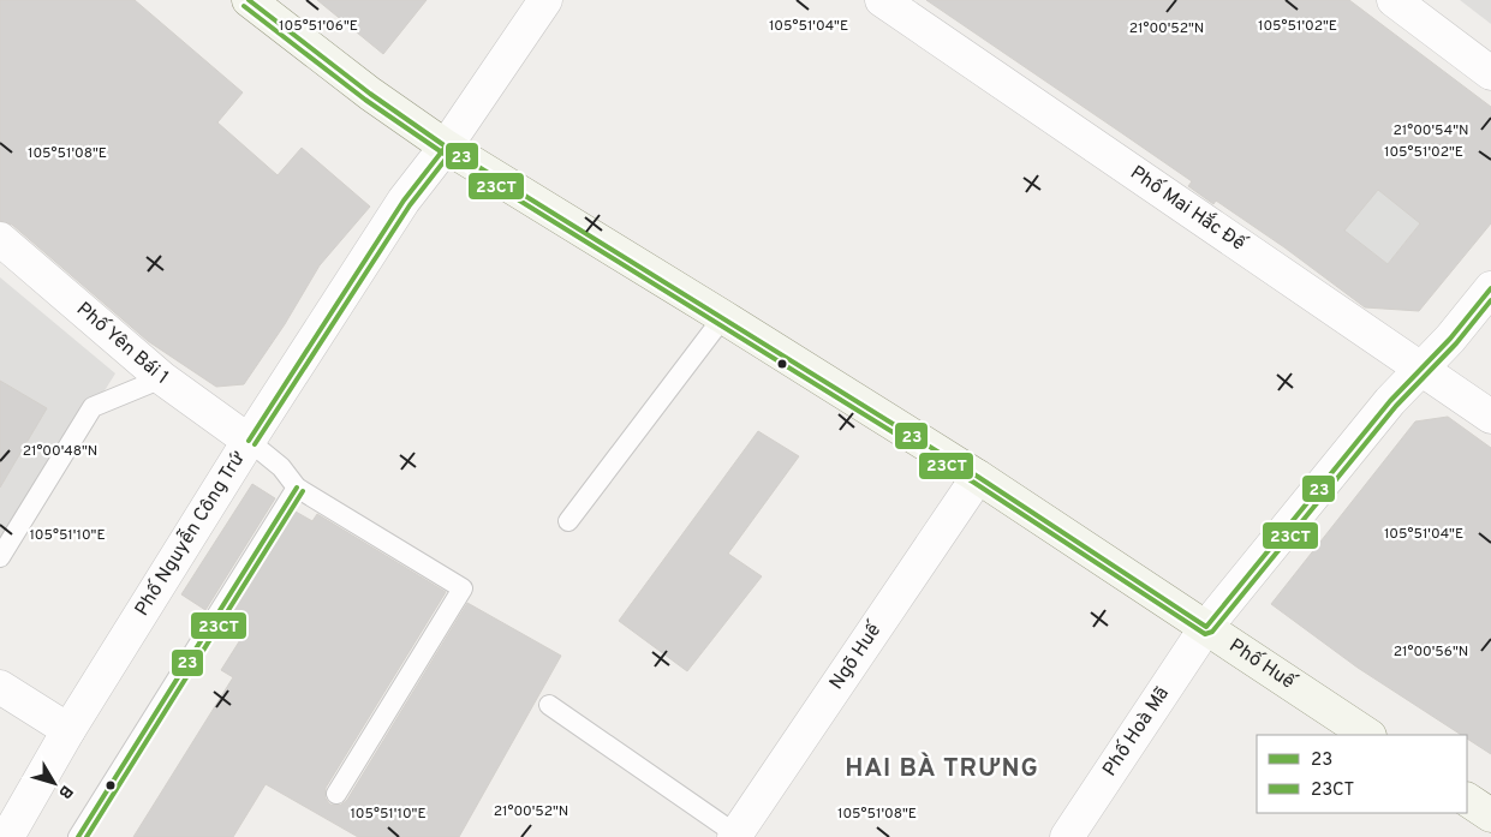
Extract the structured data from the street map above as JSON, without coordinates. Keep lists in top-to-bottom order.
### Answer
{
  "streets": {
    "main road": ["Phố Huế"],
    "street": [
      "Phố Mai Hắc Đế",
      "Phố Yên Bái 1",
      "Phố Nguyễn Công Trứ",
      "Ngõ Huế",
      "Phố Hoà Mã"
    ]
  },
  "crossings": [
    ["Phố Mai Hắc Đế", "Phố Hoà Mã"],
    ["Phố Yên Bái 1", "Phố Nguyễn Công Trứ"],
    ["Phố Nguyễn Công Trứ", "Phố Huế"],
    ["Ngõ Huế", "Phố Huế"],
    ["Phố Huế", "Phố Hoà Mã"]
  ],
  "districts": ["HAI BÀ TRƯNG"],
  "lines": ["transit line 23", "transit line 23CT"],
  "legend": ["23", "23CT"],
  "north": "bottom right",
  "coordinates": [
    "105°51'06\"E",
    "105°51'04\"E",
    "105°51'02\"E",
    "21°00'52\"N",
    "21°00'54\"N",
    "105°51'08\"E",
    "21°00'48\"N",
    "105°51'10\"E",
    "21°00'56\"N"
  ]
}
